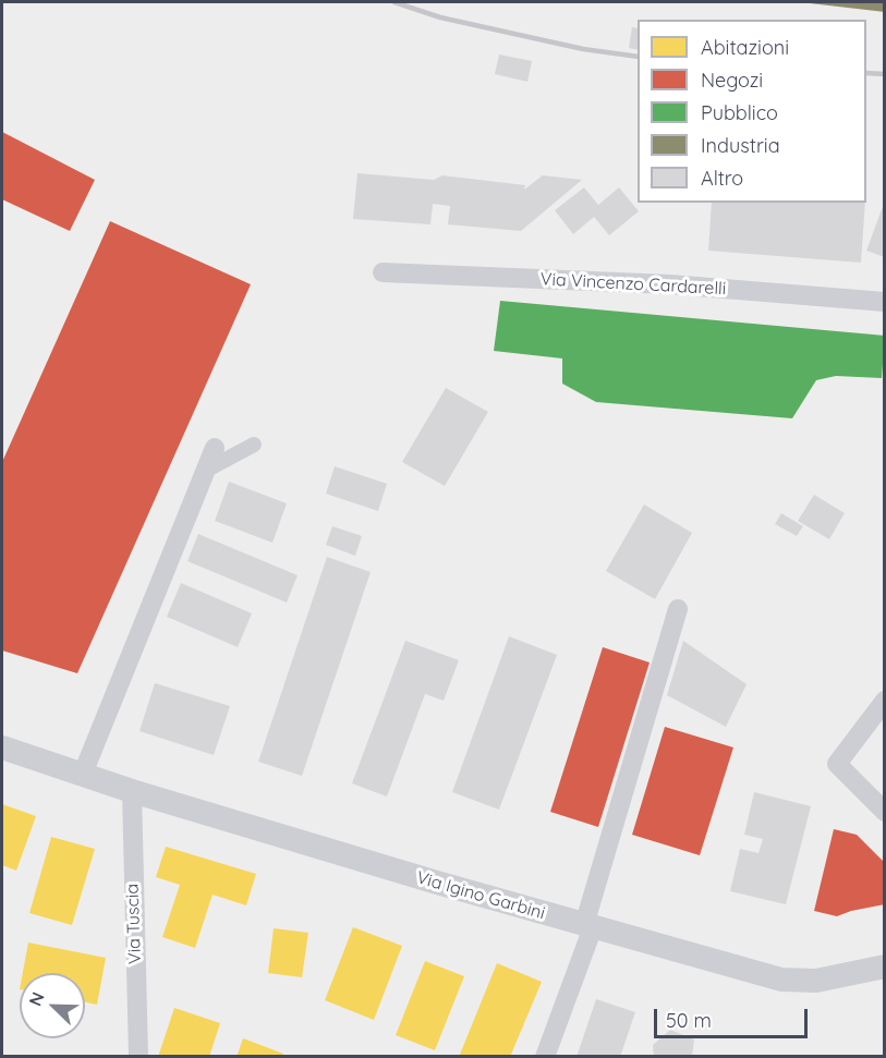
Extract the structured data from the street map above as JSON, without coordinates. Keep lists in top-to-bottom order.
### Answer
{
  "streets": {
    "street": ["Via Vincenzo Cardarelli", "Via Igino Garbini", "Via Tuscia"]
  },
  "crossings": [
    ["Via Igino Garbini", "Via Tuscia"]
  ],
  "legend": [
    "Abitazioni",
    "Negozi",
    "Pubblico",
    "Industria",
    "Altro"
  ],
  "scale_bar": "50 m",
  "north": "top left"
}
